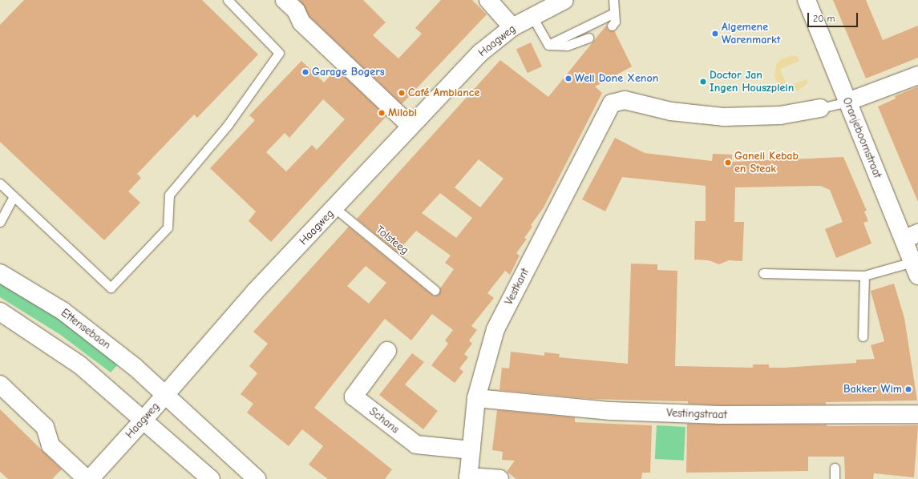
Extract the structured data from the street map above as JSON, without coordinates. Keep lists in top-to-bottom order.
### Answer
{
  "streets": {
    "street": [
      "Haagweg",
      "Oranjeboomstraat",
      "Vestkant",
      "Ettensebaan",
      "Vestingstraat",
      "Schans"
    ],
    "lane": ["Tolsteeg"]
  },
  "crossings": [
    ["Haagweg", "Tolsteeg"],
    ["Haagweg", "Ettensebaan"],
    ["Vestkant", "Vestingstraat"],
    ["Vestkant", "Schans"]
  ],
  "places": [
    "Algemene Warenmarkt",
    "Garage Bogers",
    "Well Done Xenon",
    "Doctor Jan Ingen Houszplein",
    "Café Ambiance",
    "Milobi",
    "Ganeii Kebab en Steak",
    "Bakker Wim"
  ],
  "scale_bar": "20 m"
}
